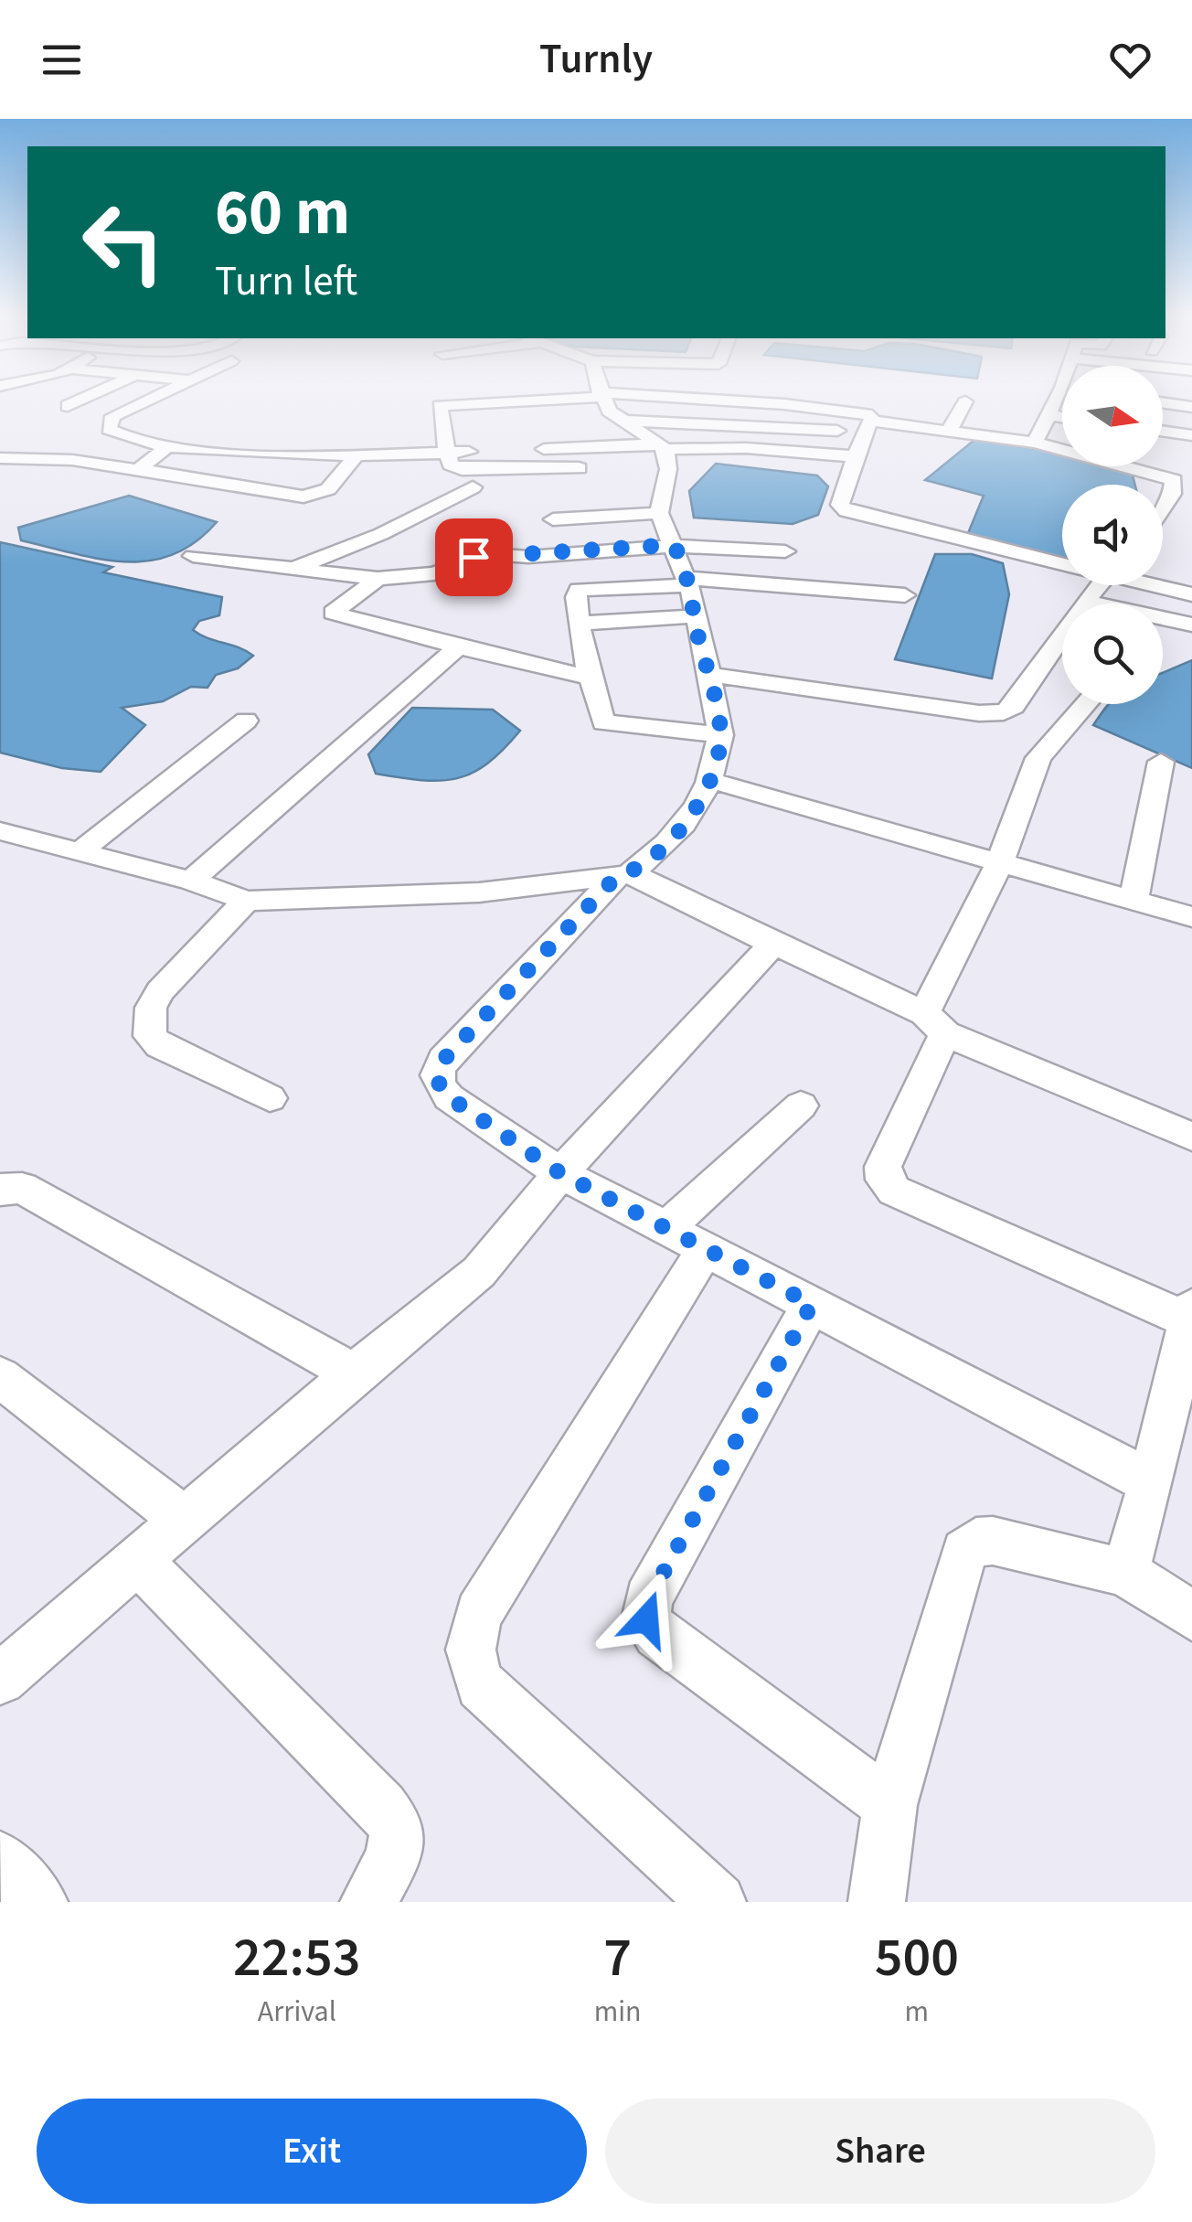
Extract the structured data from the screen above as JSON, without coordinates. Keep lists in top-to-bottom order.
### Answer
{
  "north": "right",
  "page": {
    "header": "Turnly",
    "turn": ["60 m", "Turn left"],
    "eta": [
      "22:53",
      "Arrival",
      "7",
      "min",
      "500",
      "m"
    ],
    "buttons": ["Exit", "Share"]
  }
}
